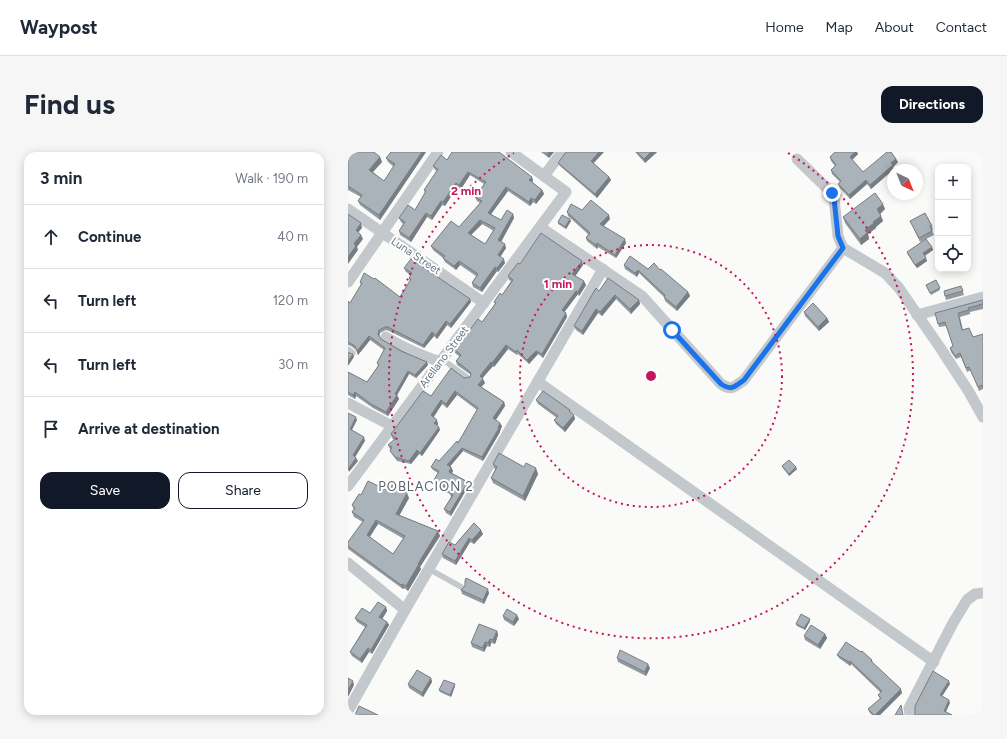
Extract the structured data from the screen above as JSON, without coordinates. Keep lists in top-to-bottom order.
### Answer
{
  "streets": {
    "street": ["Luna Street", "Arellano Street"]
  },
  "crossings": [
    ["Luna Street", "Arellano Street"]
  ],
  "districts": ["POBLACION 2"],
  "north": "bottom right",
  "page": {
    "header": "Waypost",
    "nav": [
      "Home",
      "Map",
      "About",
      "Contact"
    ],
    "buttons": [
      "Directions",
      ["Save", "Share"]
    ],
    "title": "Find us",
    "heading": ["3 min", "Walk · 190 m"],
    "map_buttons": ["+", "−"],
    "list": [
      ["Continue", "40 m"],
      ["Turn left", "120 m"],
      ["Turn left", "30 m"],
      "Arrive at destination"
    ]
  },
  "rings": ["2 min", "1 min"]
}
